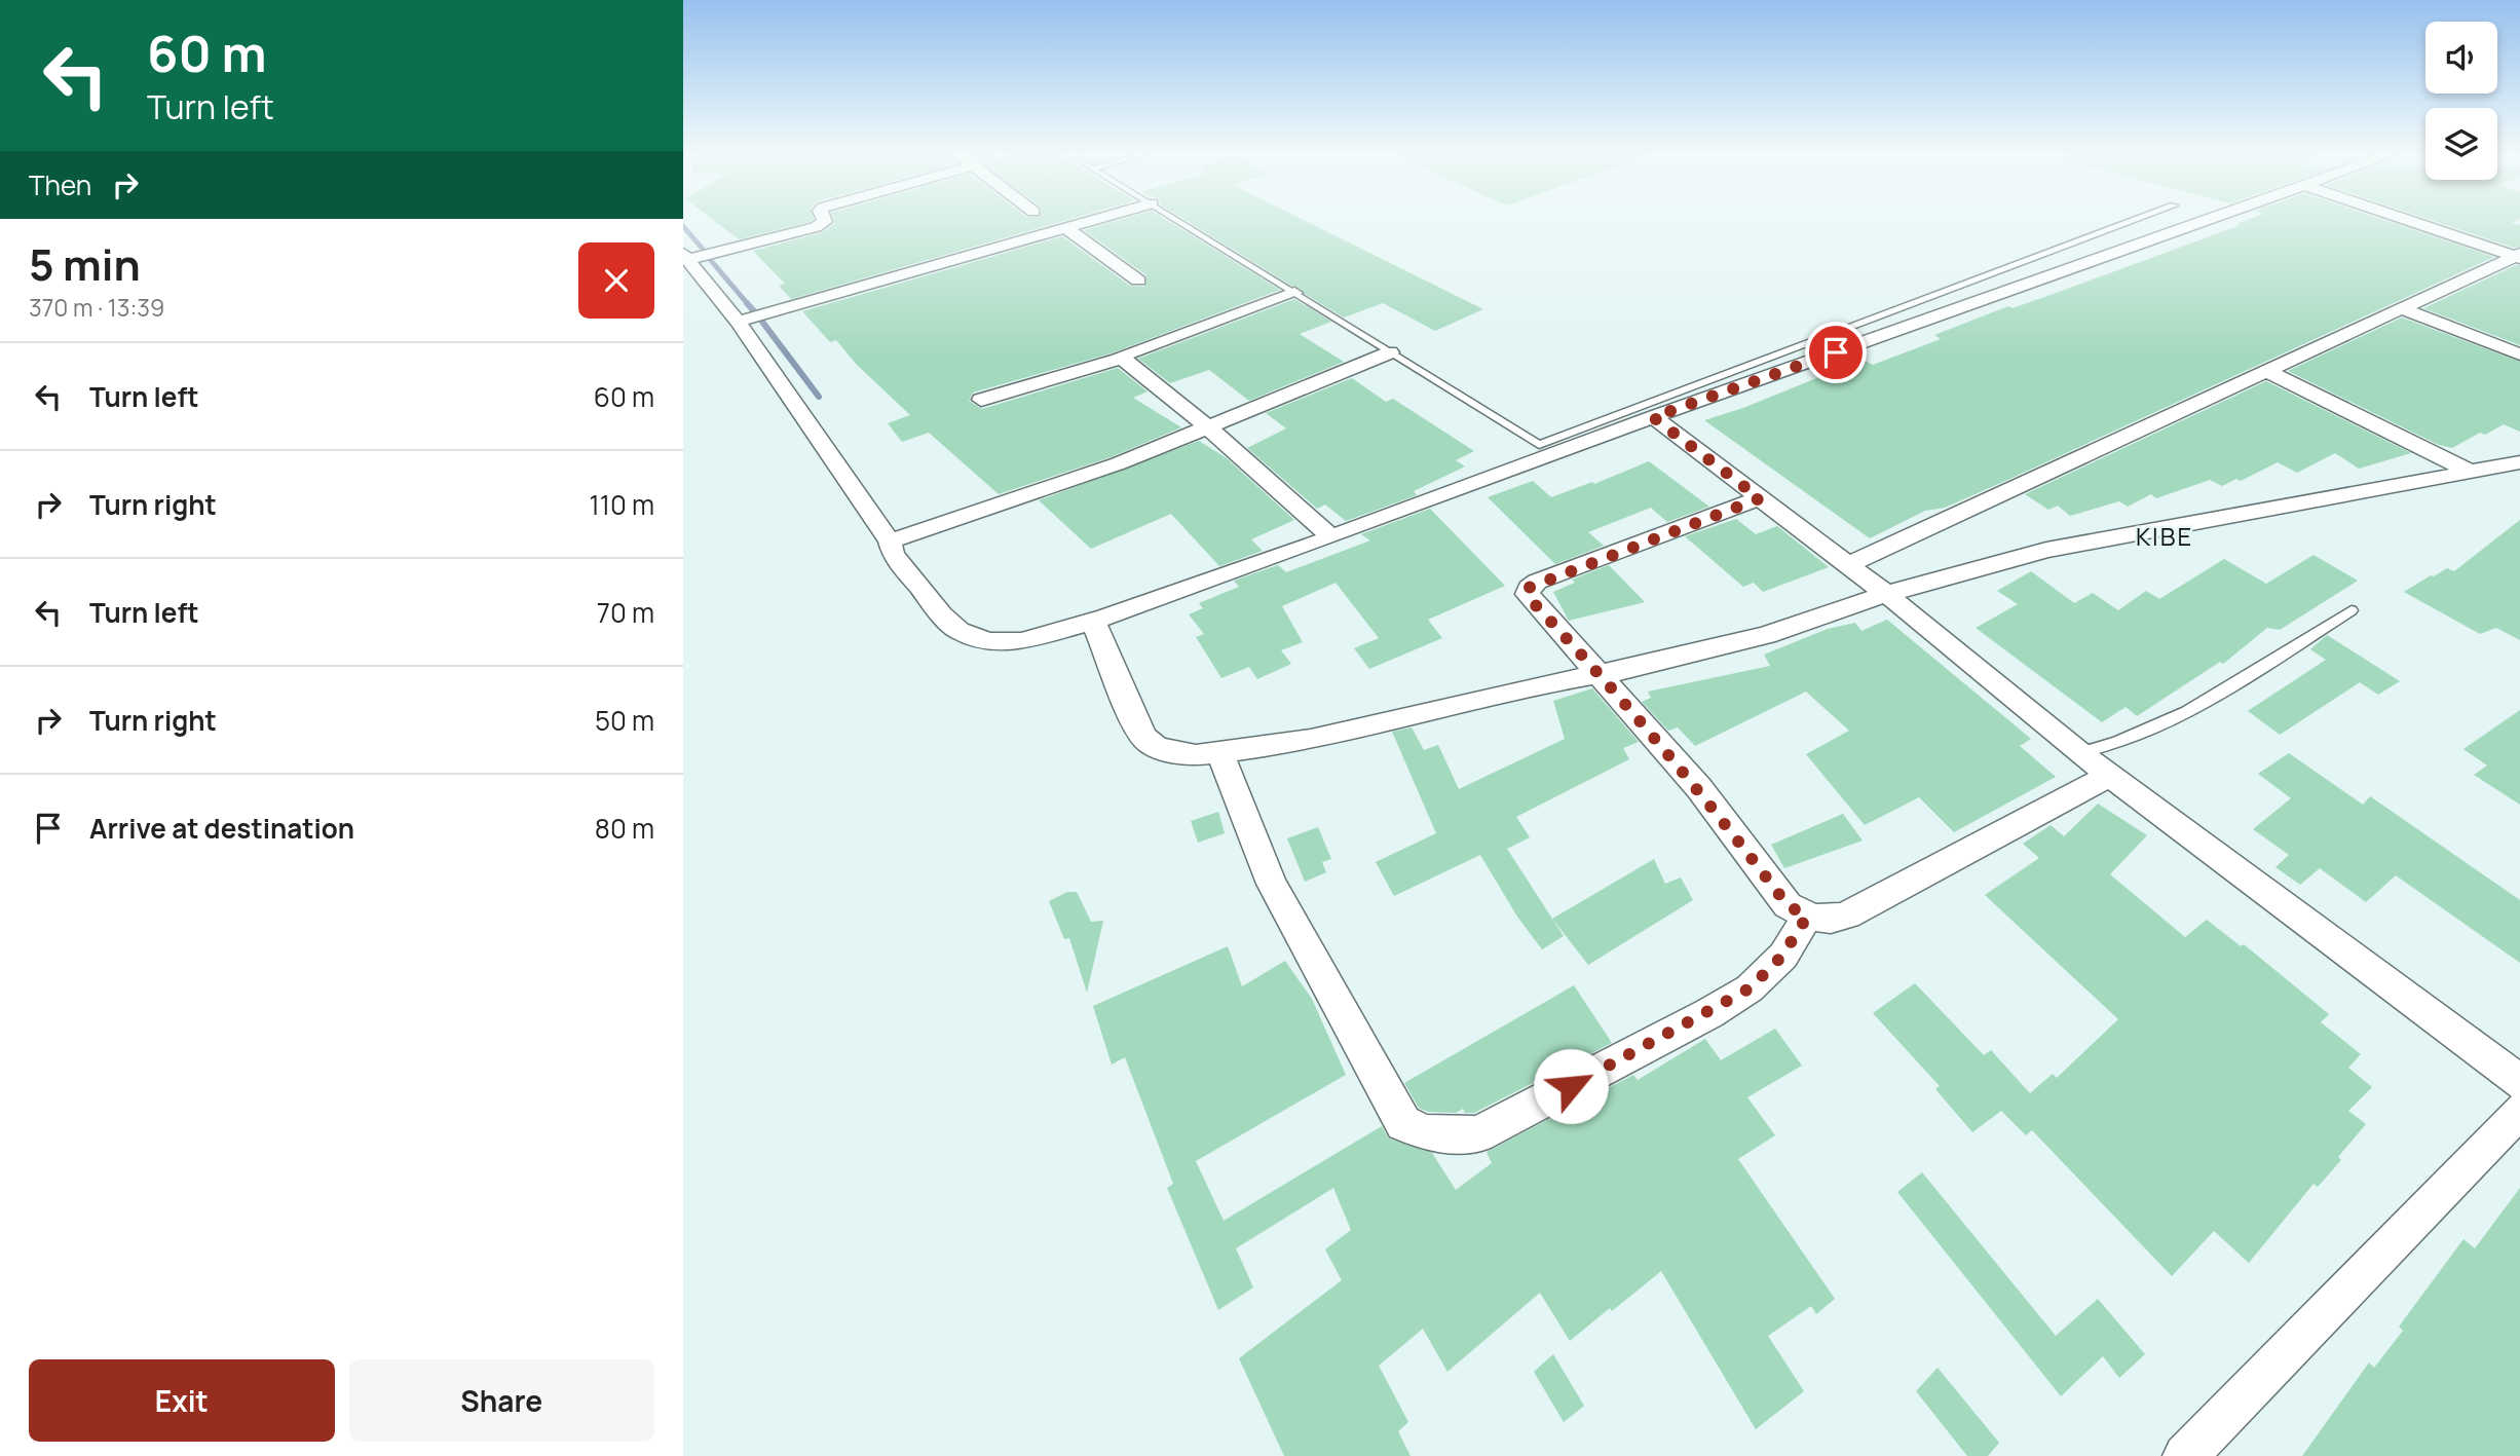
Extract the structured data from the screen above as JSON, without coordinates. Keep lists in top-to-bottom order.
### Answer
{
  "districts": ["KIBE"],
  "page": {
    "turn": ["60 m", "Turn left"],
    "then": "Then",
    "heading": ["5 min", "370 m · 13:39"],
    "list": [
      {
        "name": "Turn left",
        "value": "60 m"
      },
      {
        "name": "Turn right",
        "value": "110 m"
      },
      {
        "name": "Turn left",
        "value": "70 m"
      },
      {
        "name": "Turn right",
        "value": "50 m"
      },
      {
        "name": "Arrive at destination",
        "value": "80 m"
      }
    ],
    "buttons": ["Exit", "Share"]
  }
}
